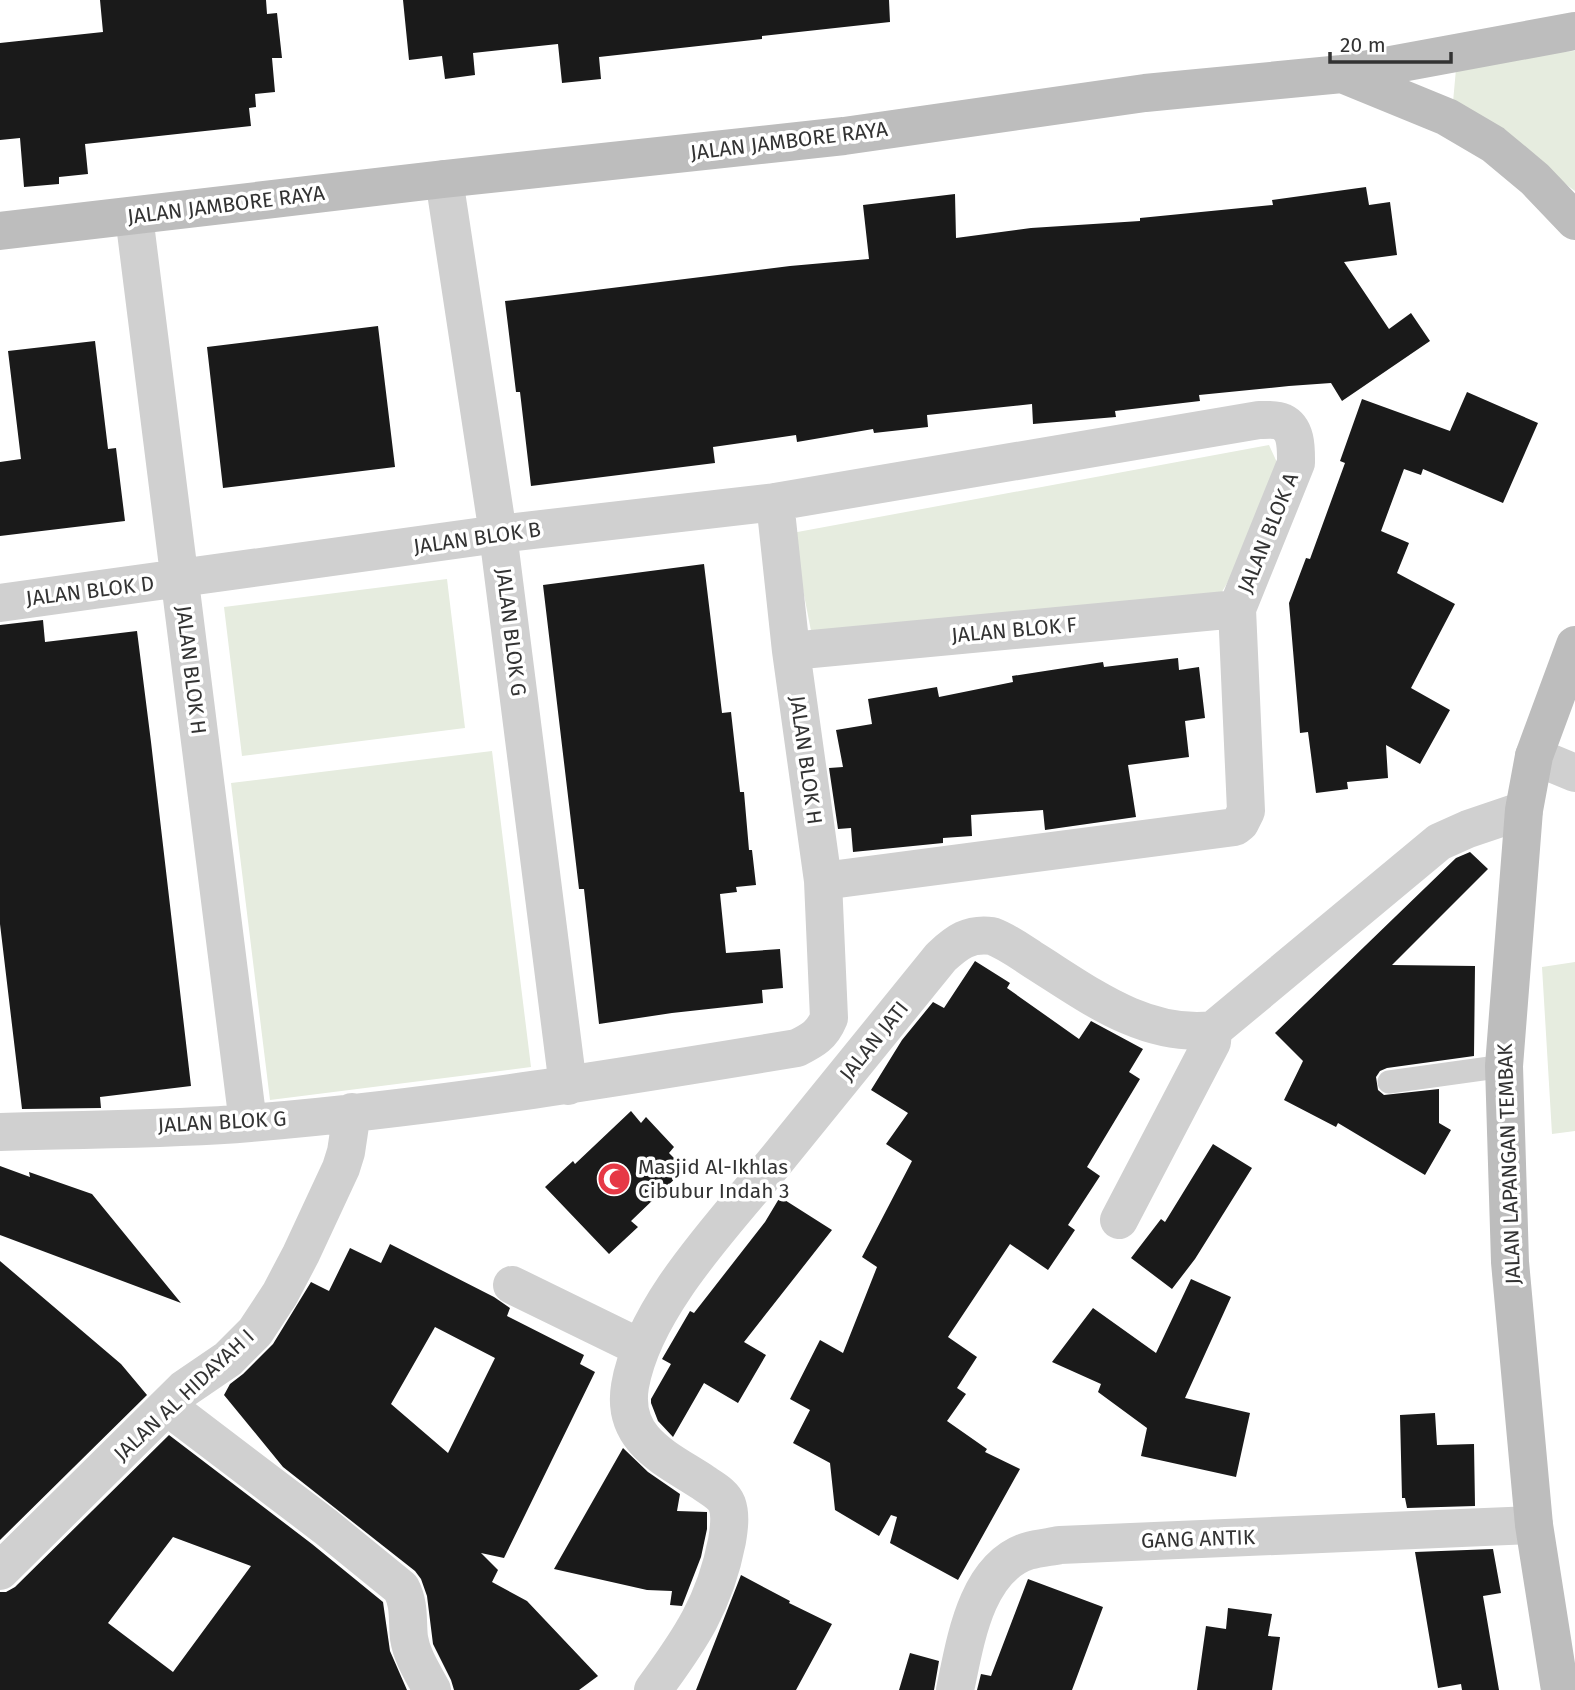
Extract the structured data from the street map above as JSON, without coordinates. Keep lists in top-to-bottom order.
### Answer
{
  "streets": {
    "street": [
      "JALAN JAMBORE RAYA",
      "JALAN BLOK A",
      "JALAN BLOK B",
      "JALAN BLOK D",
      "JALAN BLOK F",
      "JALAN BLOK G",
      "JALAN BLOK H",
      "JALAN JATI",
      "JALAN LAPANGAN TEMBAK",
      "JALAN AL HIDAYAH I",
      "GANG ANTIK"
    ]
  },
  "crossings": [
    ["JALAN JAMBORE RAYA", "JALAN BLOK G"],
    ["JALAN JAMBORE RAYA", "JALAN BLOK H"],
    ["JALAN BLOK A", "JALAN BLOK B"],
    ["JALAN BLOK A", "JALAN BLOK F"],
    ["JALAN BLOK A", "JALAN BLOK H"],
    ["JALAN BLOK B", "JALAN BLOK D"],
    ["JALAN BLOK B", "JALAN BLOK G"],
    ["JALAN BLOK B", "JALAN BLOK H"],
    ["JALAN BLOK D", "JALAN BLOK H"],
    ["JALAN BLOK F", "JALAN BLOK H"],
    ["JALAN BLOK G", "JALAN BLOK H"],
    ["JALAN BLOK G", "JALAN AL HIDAYAH I"],
    ["JALAN LAPANGAN TEMBAK", "GANG ANTIK"]
  ],
  "places": {
    "mosque": ["Masjid Al-Ikhlas Cibubur Indah 3"]
  },
  "scale_bar": "20 m"
}
